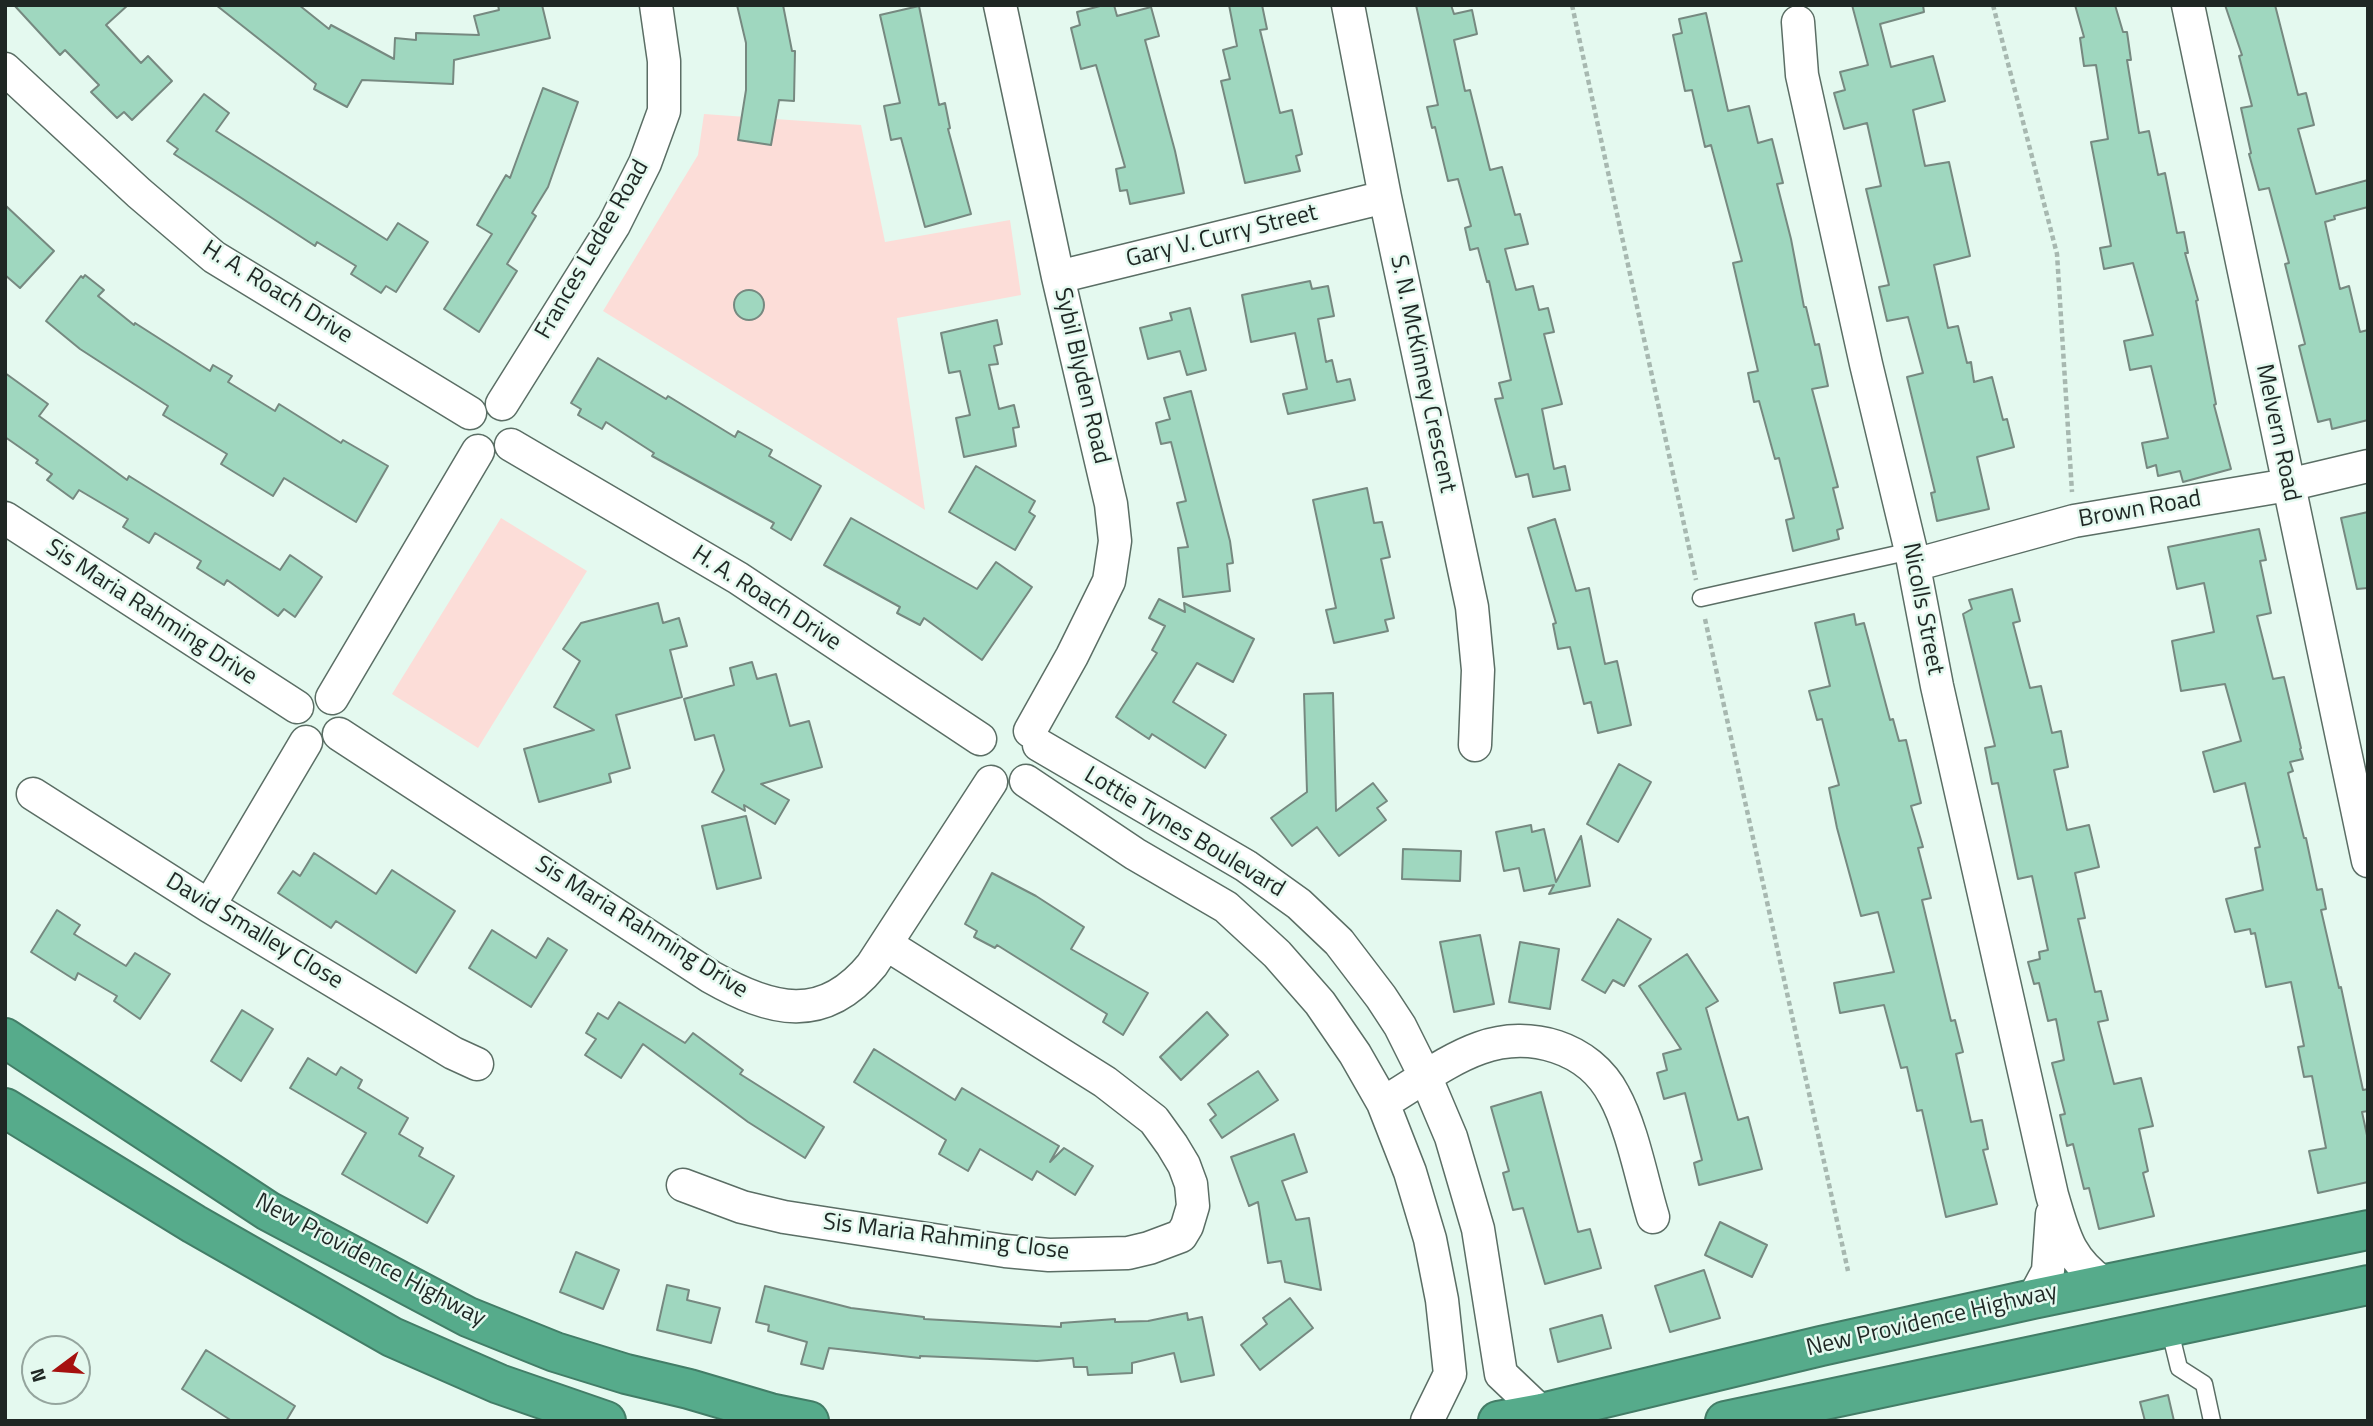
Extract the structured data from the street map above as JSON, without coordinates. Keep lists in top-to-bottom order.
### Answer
{
  "streets": {
    "highway": ["New Providence Highway"],
    "street": [
      "Gary V. Curry Street",
      "Frances Ledee Road",
      "H. A. Roach Drive",
      "S. N. McKinney Crescent",
      "Sybil Blyden Road",
      "Melvern Road",
      "Brown Road",
      "Nicolls Street",
      "Sis Maria Rahming Drive",
      "Lottie Tynes Boulevard",
      "David Smalley Close",
      "Sis Maria Rahming Close"
    ]
  },
  "crossings": [
    ["Gary V. Curry Street", "S. N. McKinney Crescent"],
    ["Gary V. Curry Street", "Sybil Blyden Road"],
    ["Frances Ledee Road", "H. A. Roach Drive"],
    ["H. A. Roach Drive", "Sybil Blyden Road"],
    ["H. A. Roach Drive", "Sis Maria Rahming Drive"],
    ["H. A. Roach Drive", "Lottie Tynes Boulevard"],
    ["Sybil Blyden Road", "Sis Maria Rahming Drive"],
    ["Sybil Blyden Road", "Lottie Tynes Boulevard"],
    ["Melvern Road", "Brown Road"],
    ["Brown Road", "Nicolls Street"],
    ["Sis Maria Rahming Drive", "Lottie Tynes Boulevard"],
    ["Sis Maria Rahming Drive", "Sis Maria Rahming Close"],
    ["Lottie Tynes Boulevard", "New Providence Highway"]
  ],
  "north": "left"
}
